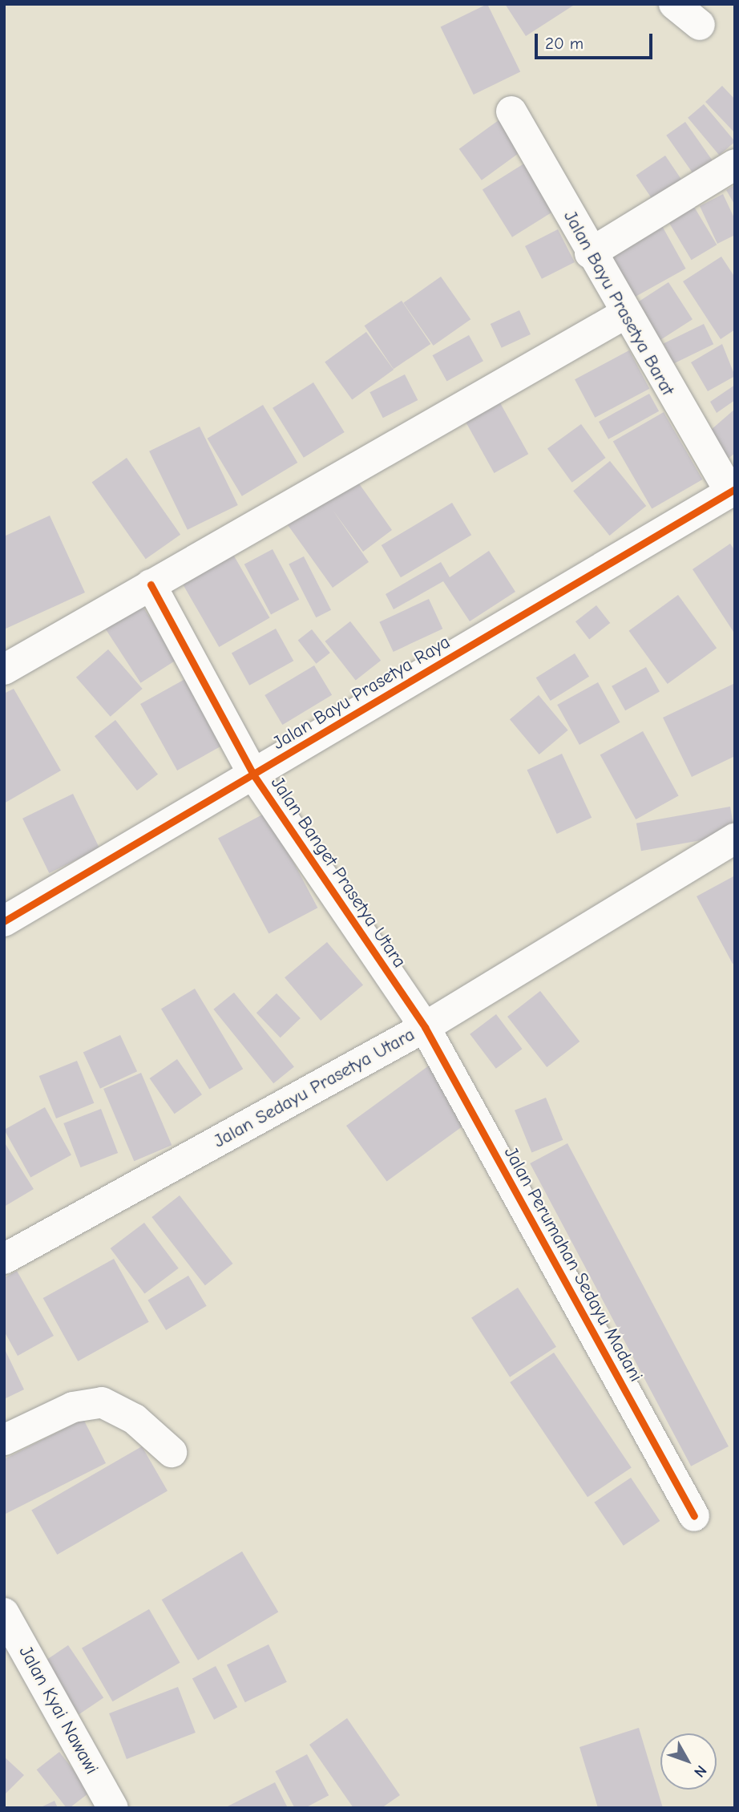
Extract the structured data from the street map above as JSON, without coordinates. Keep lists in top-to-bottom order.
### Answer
{
  "streets": {
    "street": [
      "Jalan Bayu Prasetya Barat",
      "Jalan Bayu Prasetya Raya",
      "Jalan Banget Prasetya Utara",
      "Jalan Sedayu Prasetya Utara",
      "Jalan Perumahan Sedayu Madani",
      "Jalan Kyai Nawawi"
    ]
  },
  "crossings": [
    ["Jalan Bayu Prasetya Barat", "Jalan Bayu Prasetya Raya"],
    ["Jalan Bayu Prasetya Raya", "Jalan Banget Prasetya Utara"],
    ["Jalan Banget Prasetya Utara", "Jalan Sedayu Prasetya Utara"],
    ["Jalan Banget Prasetya Utara", "Jalan Perumahan Sedayu Madani"],
    ["Jalan Sedayu Prasetya Utara", "Jalan Perumahan Sedayu Madani"]
  ],
  "scale_bar": "20 m",
  "north": "bottom right"
}
